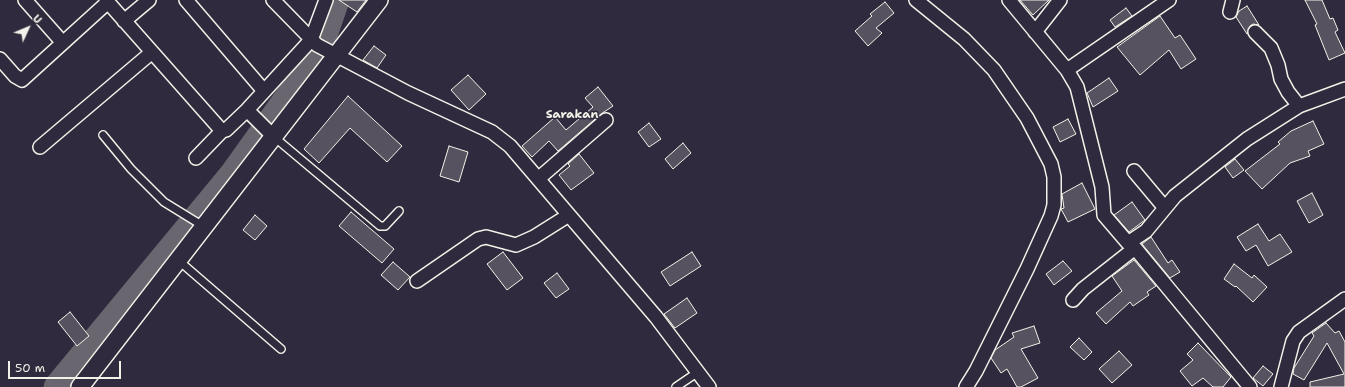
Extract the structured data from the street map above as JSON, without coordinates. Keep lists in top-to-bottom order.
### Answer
{
  "districts": ["Sarakan"],
  "scale_bar": "50 m",
  "north": "top right"
}
